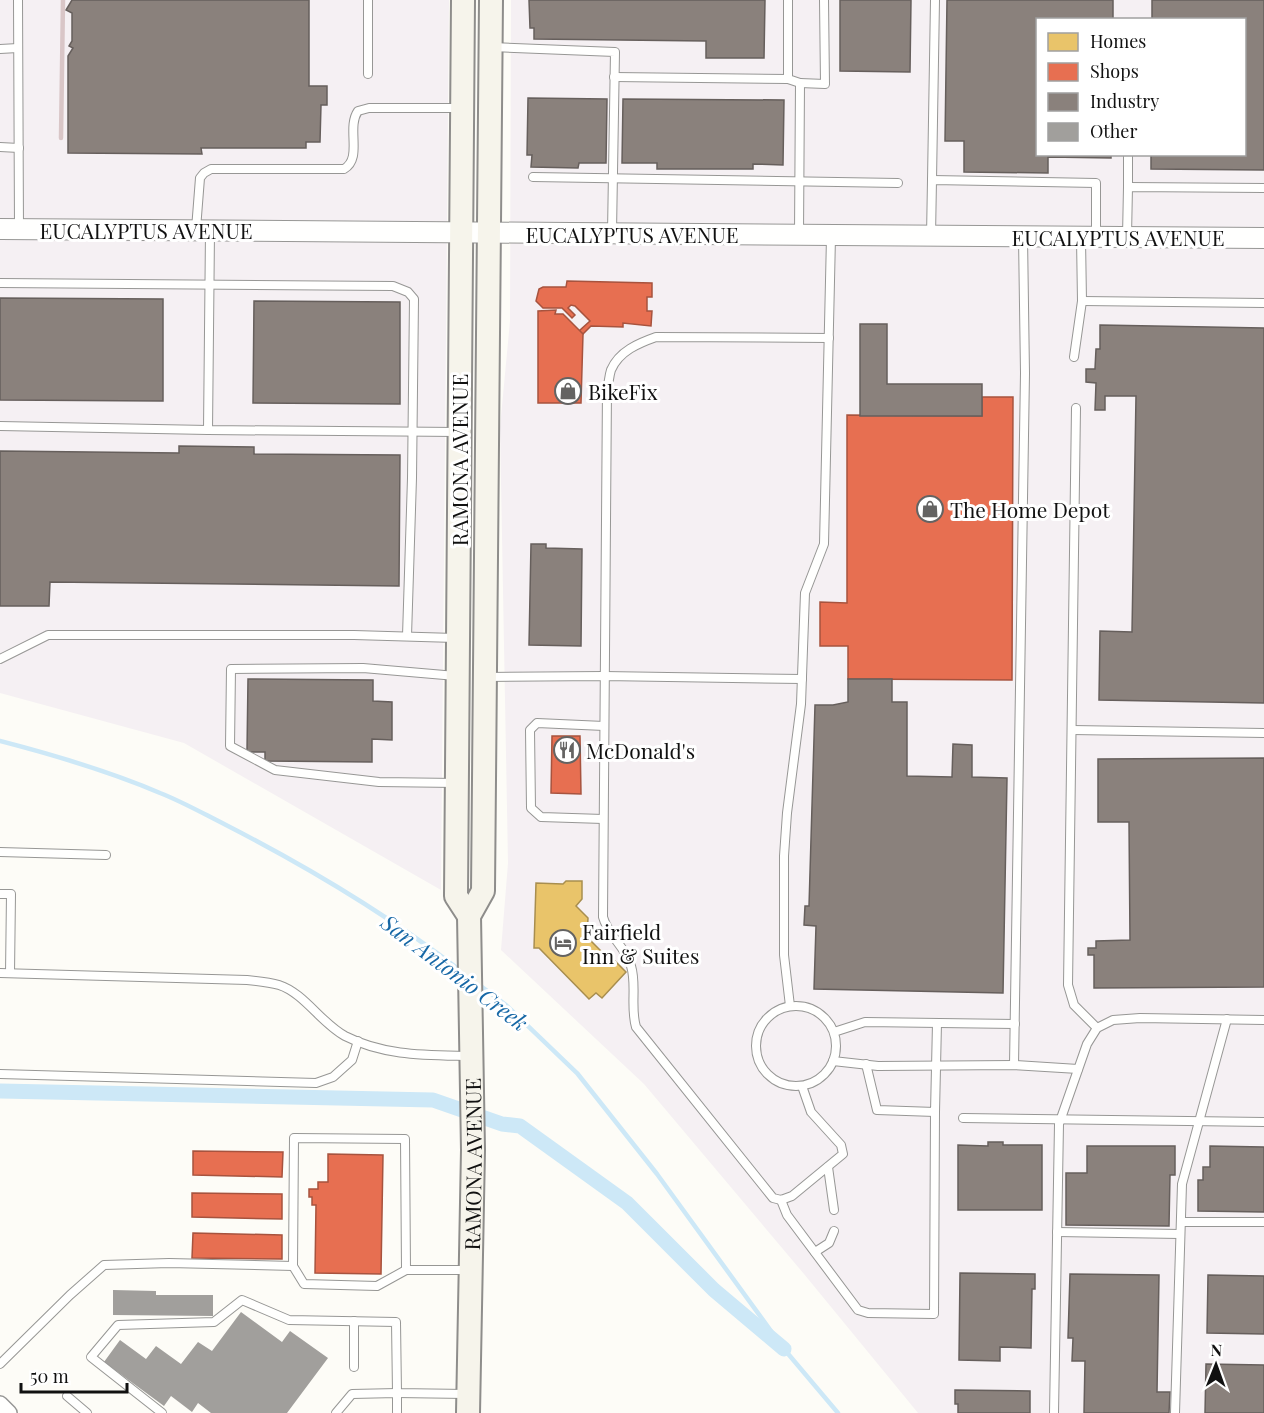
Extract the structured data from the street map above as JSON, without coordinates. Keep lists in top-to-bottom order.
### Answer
{
  "streets": {
    "main road": ["RAMONA AVENUE"],
    "street": ["EUCALYPTUS AVENUE"]
  },
  "crossings": [
    ["EUCALYPTUS AVENUE", "RAMONA AVENUE"]
  ],
  "water": ["San Antonio Creek"],
  "places": {
    "shop": ["BikeFix", "The Home Depot"],
    "restaurant": ["McDonald's"],
    "hotel": ["Fairfield Inn & Suites"]
  },
  "legend": [
    "Homes",
    "Shops",
    "Industry",
    "Other"
  ],
  "scale_bar": "50 m",
  "north": "top"
}
